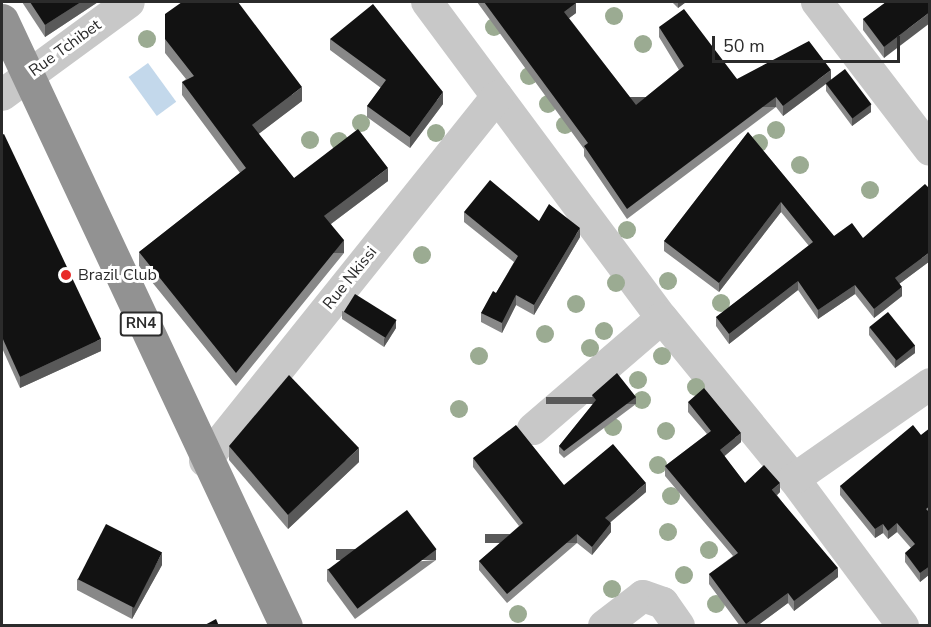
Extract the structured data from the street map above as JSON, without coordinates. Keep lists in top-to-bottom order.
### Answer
{
  "streets": {
    "highway": ["RN4"],
    "street": ["Rue Tchibet", "Rue Nkissi"]
  },
  "crossings": [
    ["Rue Tchibet", "RN4"],
    ["Rue Nkissi", "RN4"]
  ],
  "places": ["Brazil Club"],
  "scale_bar": "50 m"
}
